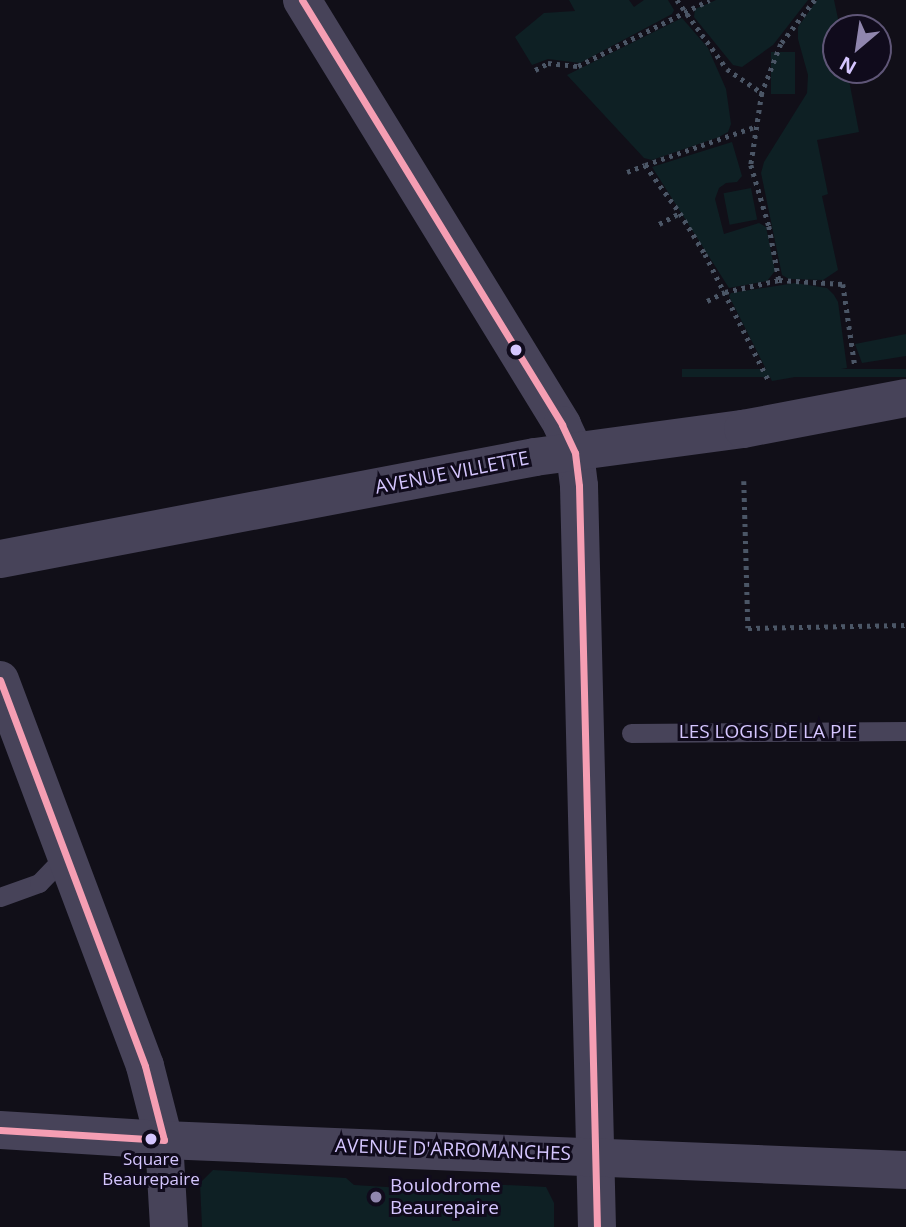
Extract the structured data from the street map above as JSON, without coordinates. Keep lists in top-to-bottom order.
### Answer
{
  "streets": {
    "street": ["AVENUE VILLETTE", "AVENUE D'ARROMANCHES"],
    "lane": ["LES LOGIS DE LA PIE"]
  },
  "places": ["Square Beaurepaire", "Boulodrome Beaurepaire"],
  "north": "bottom left"
}
